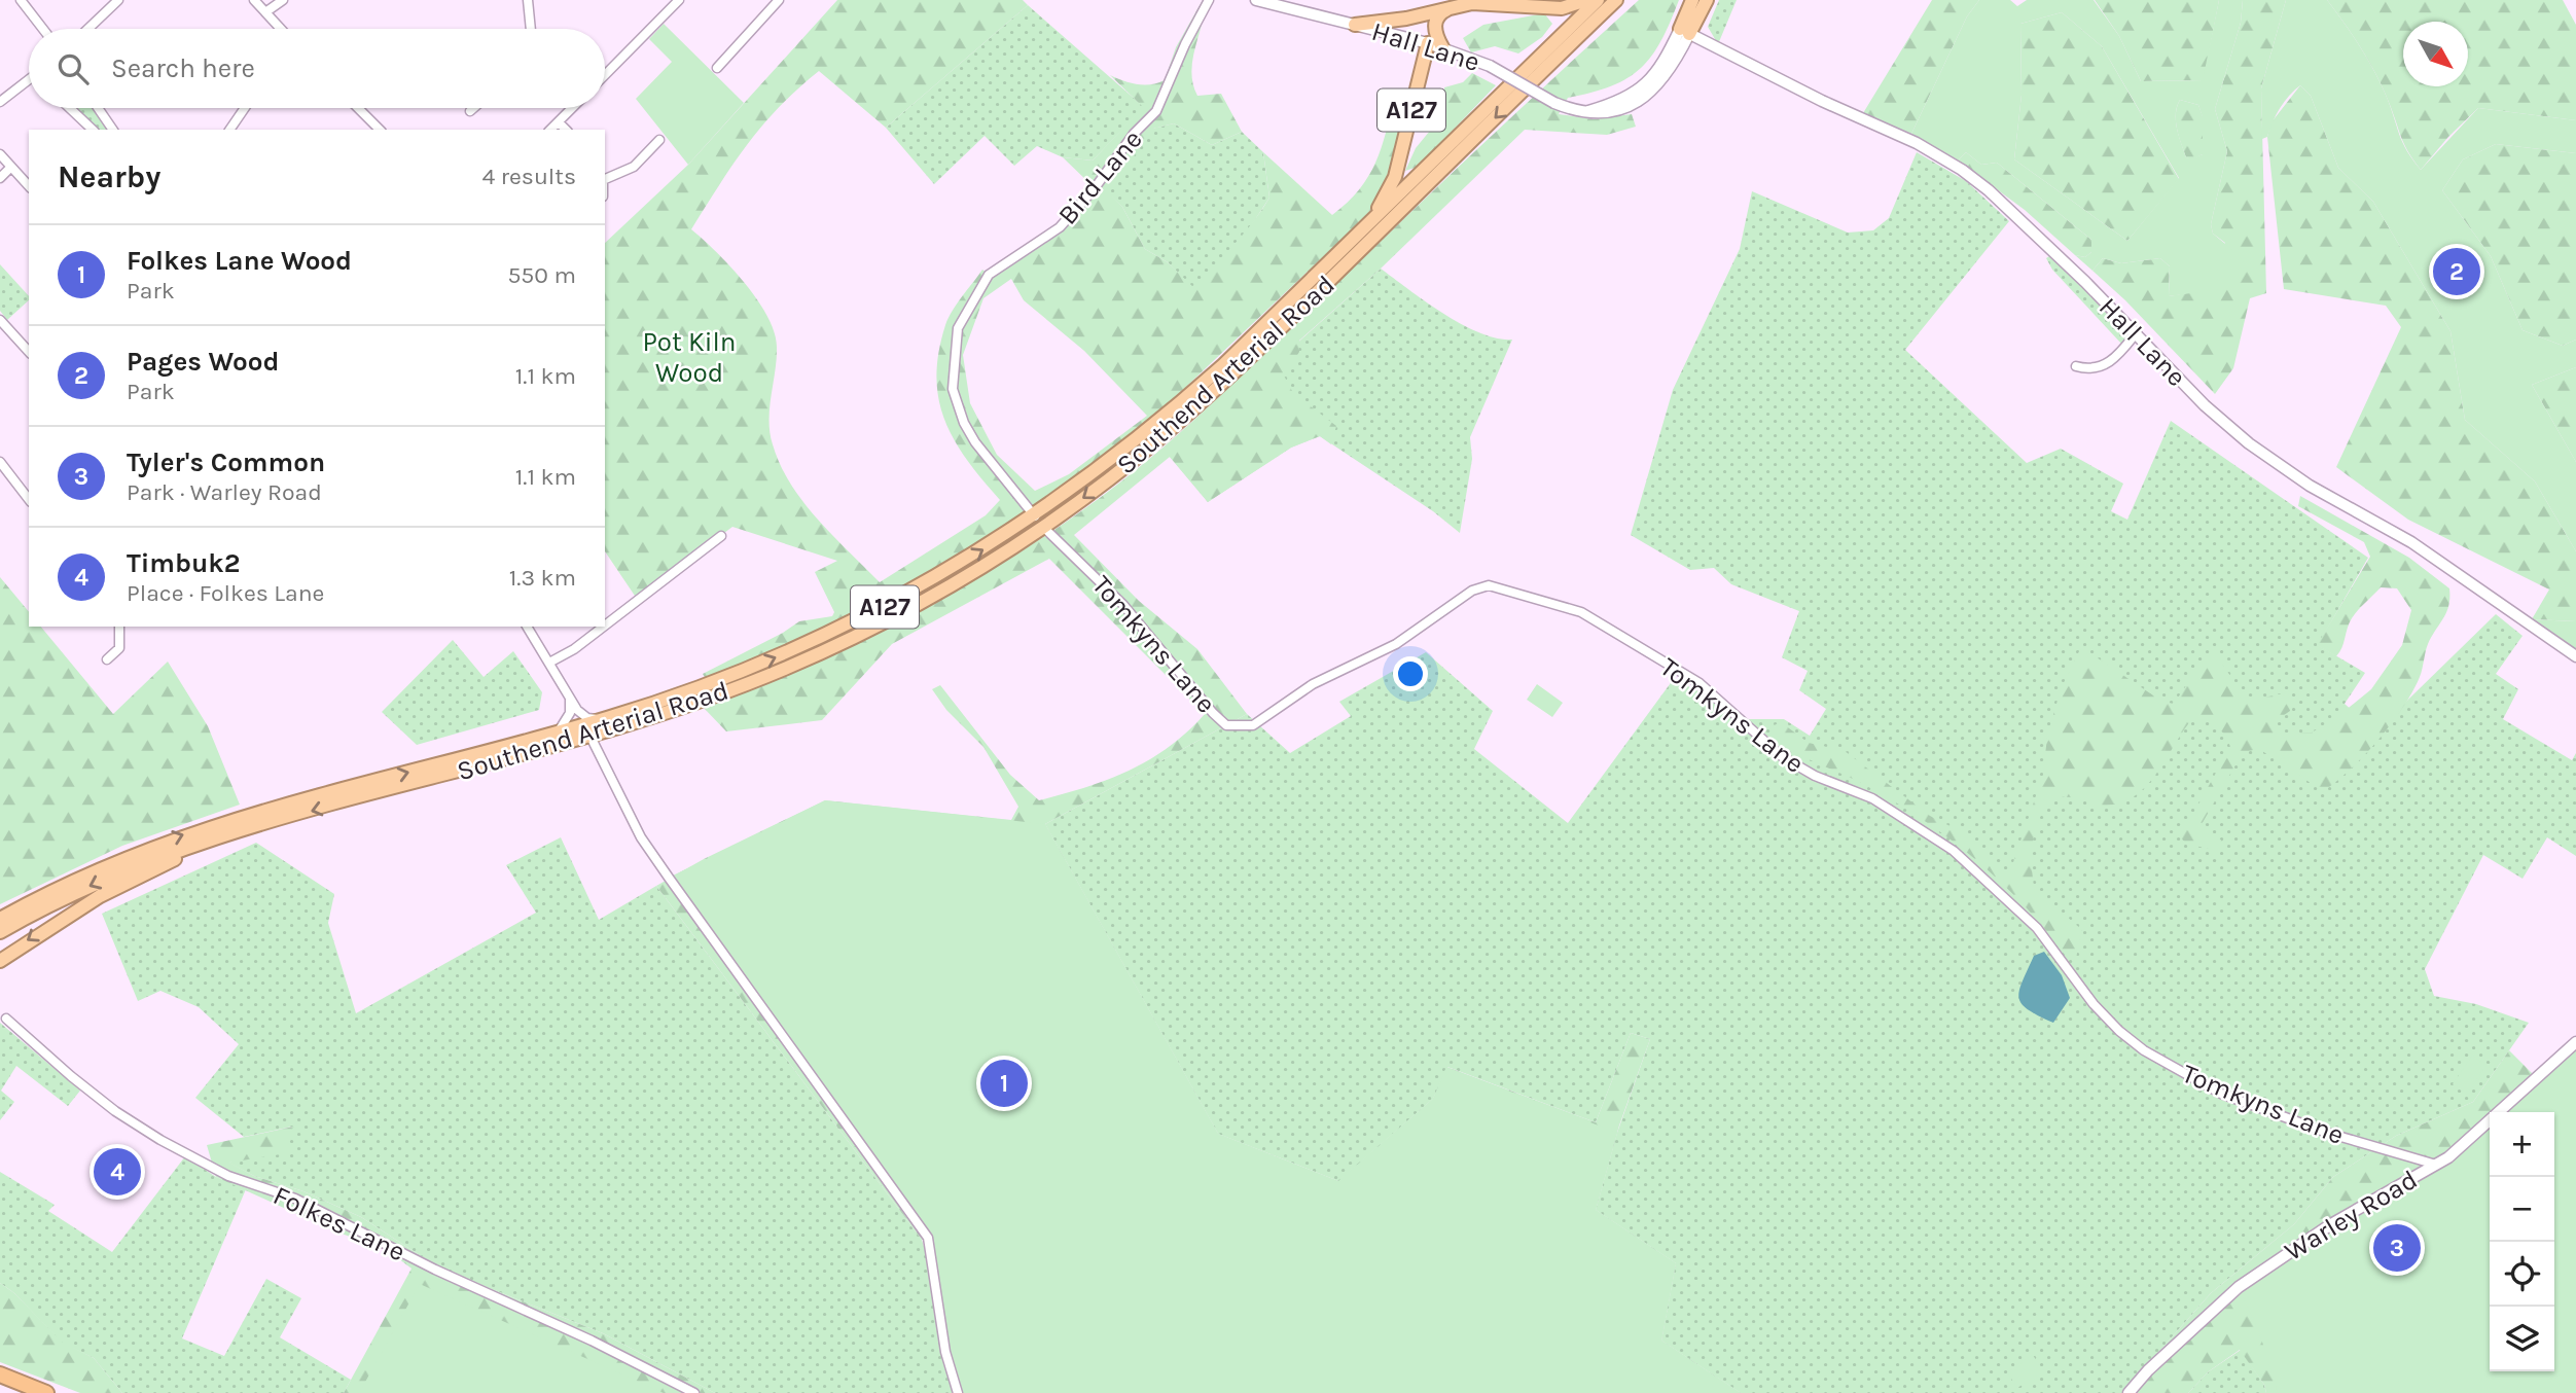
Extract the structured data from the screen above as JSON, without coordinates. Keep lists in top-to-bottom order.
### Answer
{
  "streets": {
    "highway": ["A127", "Southend Arterial Road"],
    "street": [
      "Hall Lane",
      "Bird Lane",
      "Tomkyns Lane",
      "Warley Road",
      "Folkes Lane"
    ]
  },
  "crossings": [
    ["Hall Lane", "A127"],
    ["A127", "Southend Arterial Road"],
    ["Bird Lane", "Southend Arterial Road"],
    ["Bird Lane", "Tomkyns Lane"],
    ["Southend Arterial Road", "Tomkyns Lane"],
    ["Tomkyns Lane", "Warley Road"]
  ],
  "parks": ["Pot Kiln Wood"],
  "north": "bottom right",
  "page": {
    "search": "Search here",
    "heading": ["Nearby", "4 results"],
    "list": [
      {
        "mark": "1",
        "name": "Folkes Lane Wood",
        "note": "Park",
        "value": "550 m"
      },
      {
        "mark": "2",
        "name": "Pages Wood",
        "note": "Park",
        "value": "1.1 km"
      },
      {
        "mark": "3",
        "name": "Tyler's Common",
        "note": "Park · Warley Road",
        "value": "1.1 km"
      },
      {
        "mark": "4",
        "name": "Timbuk2",
        "note": "Place · Folkes Lane",
        "value": "1.3 km"
      }
    ],
    "pins": [
      "2",
      "1",
      "4",
      "3"
    ],
    "map_buttons": ["+", "−"]
  }
}
